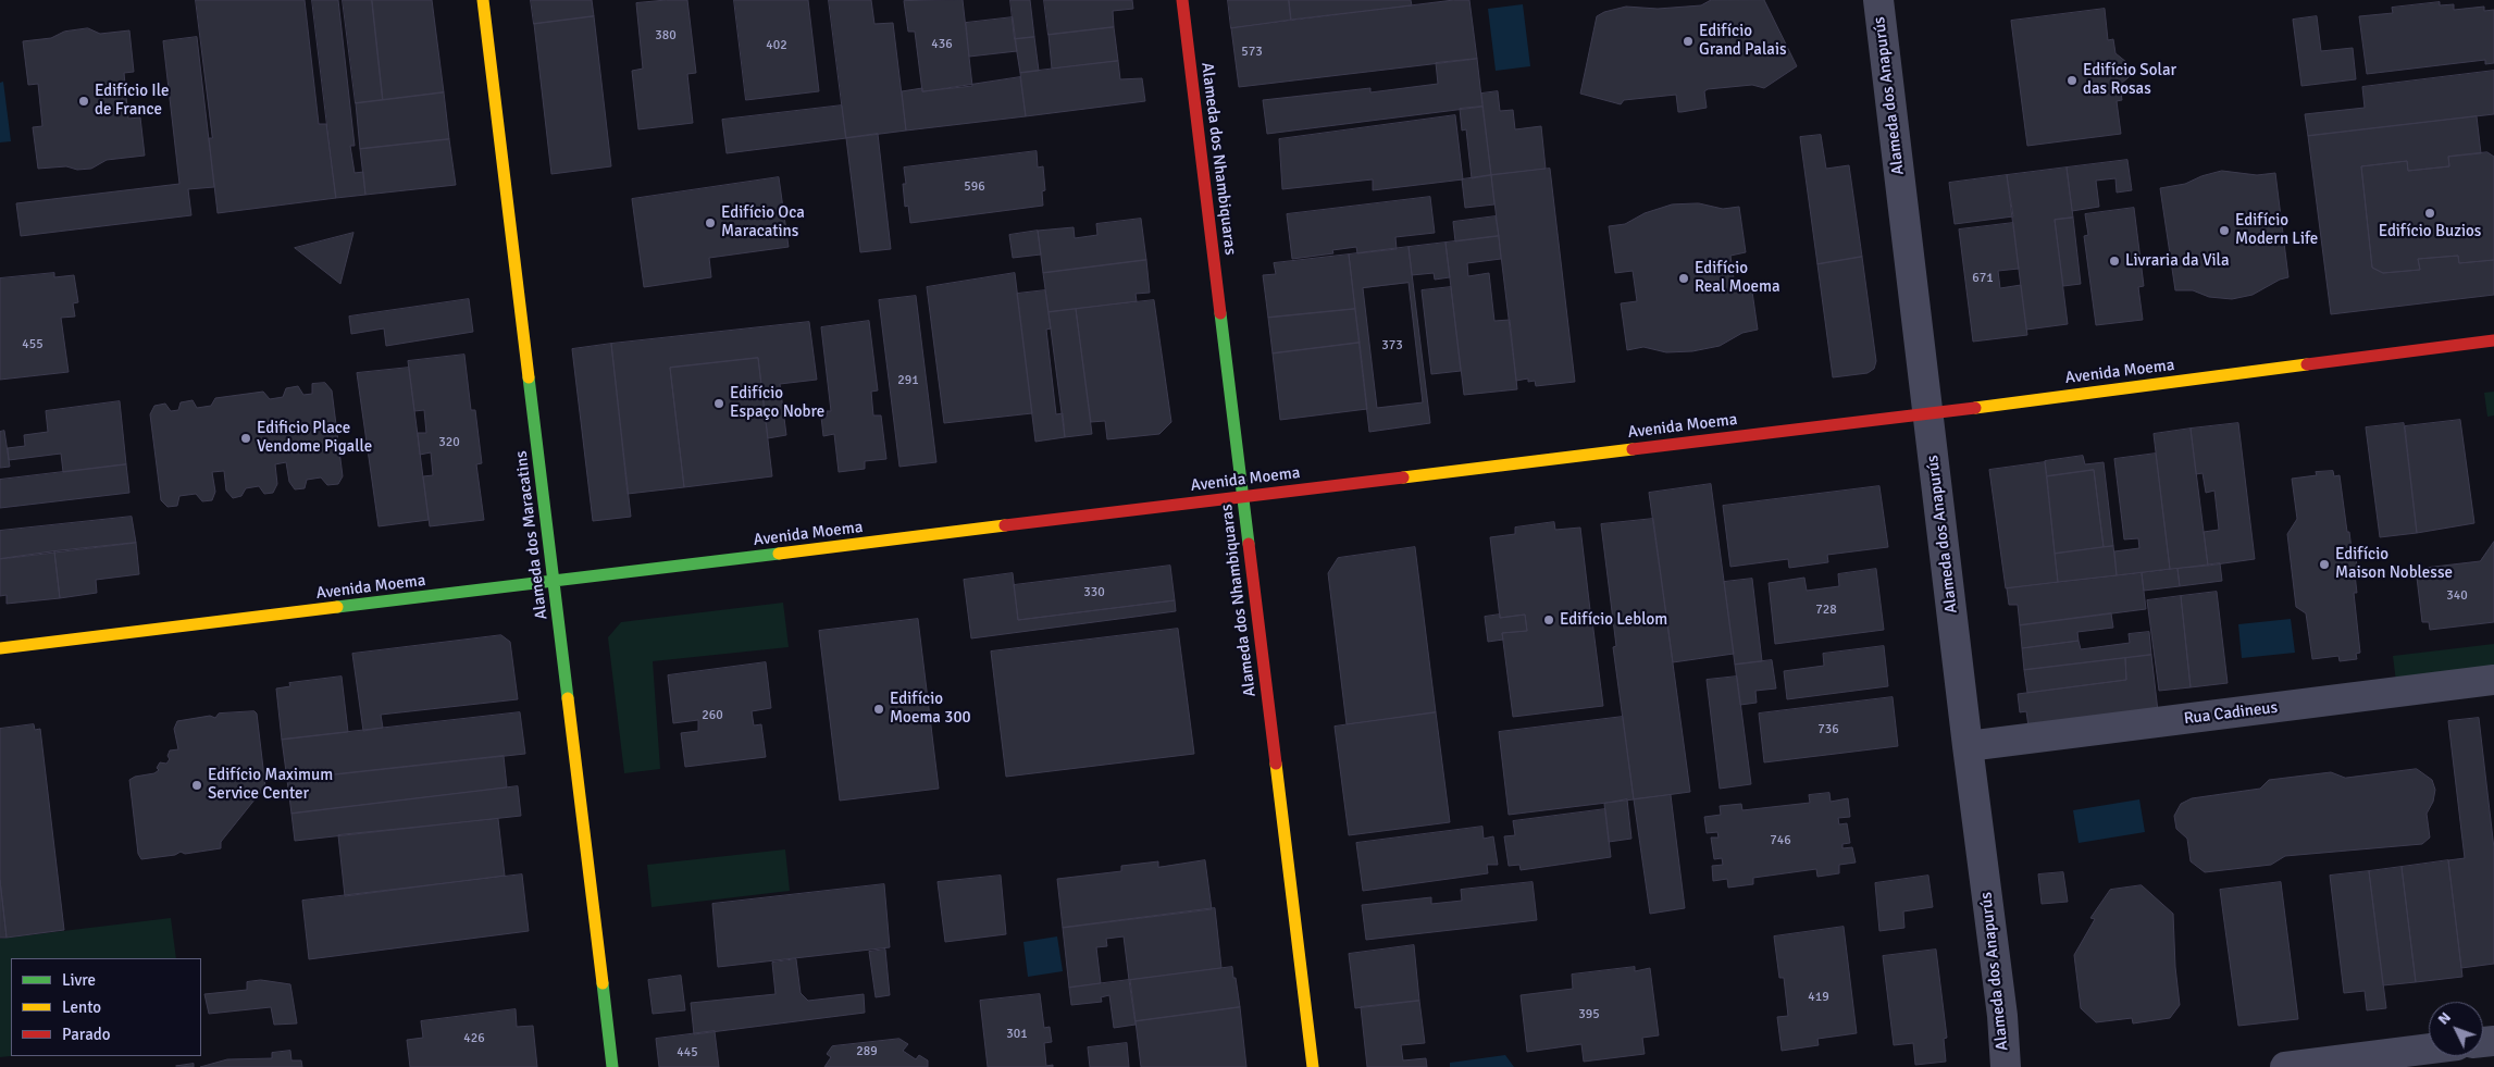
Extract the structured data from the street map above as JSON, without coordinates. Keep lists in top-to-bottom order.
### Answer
{
  "streets": {
    "street": [
      "Alameda dos Anapurús",
      "Alameda dos Nhambiquaras",
      "Avenida Moema",
      "Alameda dos Maracatins",
      "Rua Cadineus"
    ]
  },
  "crossings": [
    ["Alameda dos Anapurús", "Avenida Moema"],
    ["Alameda dos Anapurús", "Rua Cadineus"],
    ["Alameda dos Nhambiquaras", "Avenida Moema"],
    ["Avenida Moema", "Alameda dos Maracatins"]
  ],
  "places": [
    "Edifício Grand Palais",
    "Edifício Solar das Rosas",
    "Edifício Ile de France",
    "Edifício Buzios",
    "Edifício Oca Maracatins",
    "Edifício Modern Life",
    "Livraria da Vila",
    "Edifício Real Moema",
    "Edifício Espaço Nobre",
    "Edificio Place Vendome Pigalle",
    "Edifício Maison Noblesse",
    "Edifício Leblom",
    "Edifício Moema 300",
    "Edifício Maximum Service Center"
  ],
  "house_numbers": [
    "380",
    "436",
    "402",
    "573",
    "596",
    "671",
    "455",
    "373",
    "291",
    "320",
    "330",
    "340",
    "728",
    "260",
    "736",
    "746",
    "419",
    "395",
    "301",
    "426",
    "289",
    "445"
  ],
  "legend": ["Livre", "Lento", "Parado"],
  "north": "top left"
}
